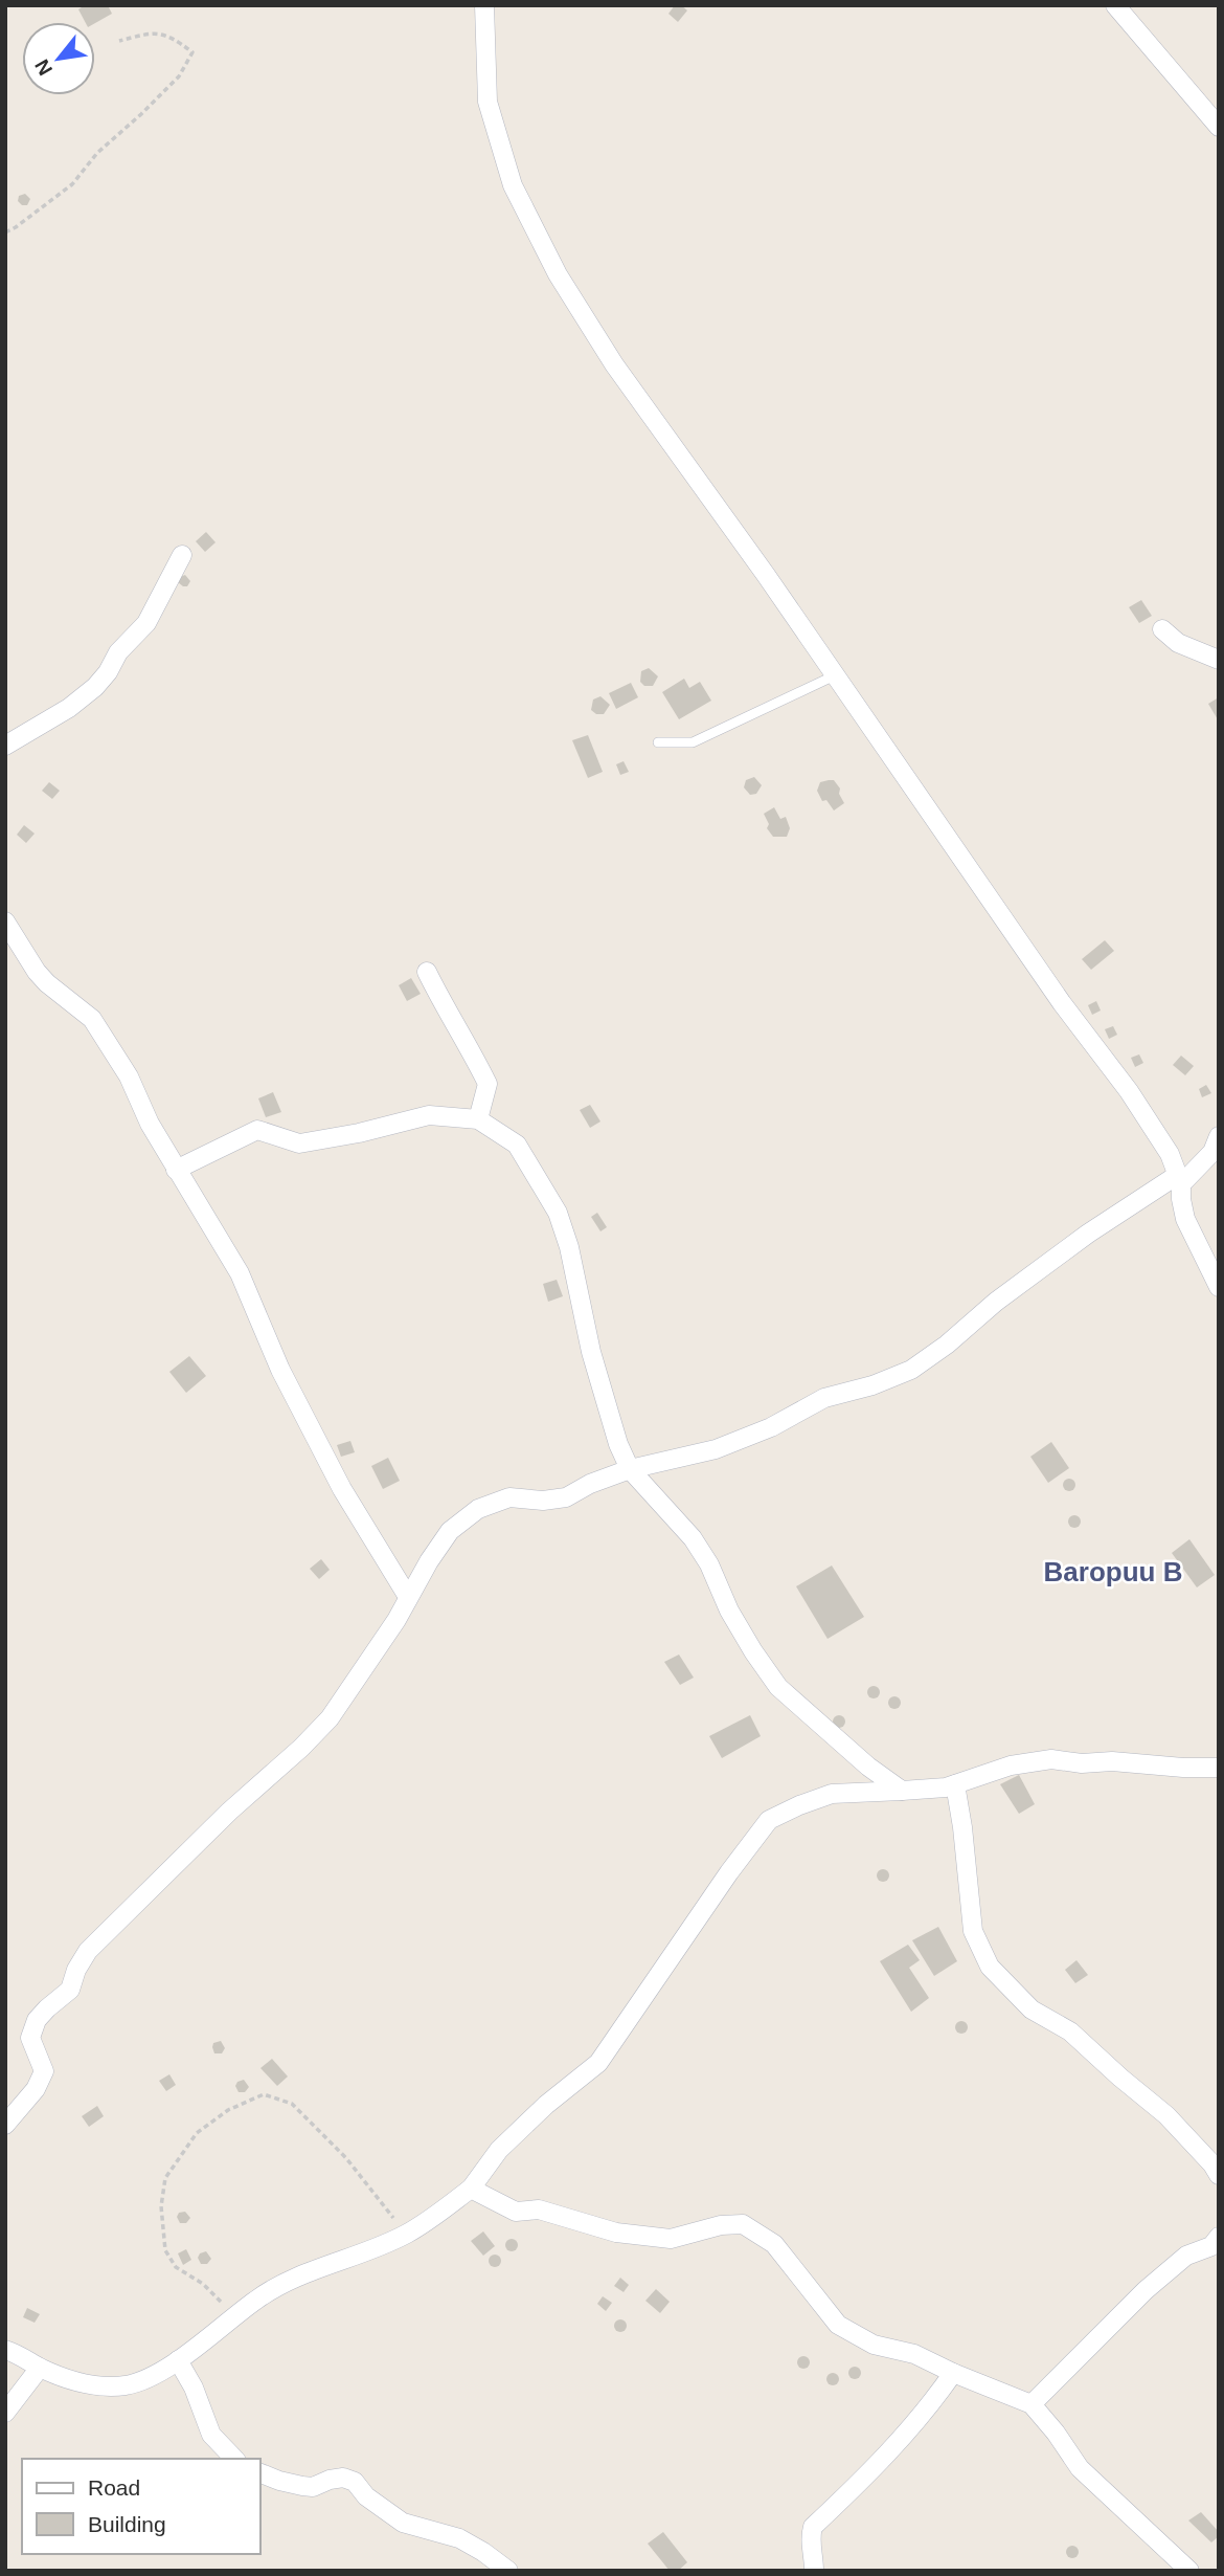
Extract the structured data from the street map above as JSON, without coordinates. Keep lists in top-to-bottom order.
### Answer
{
  "districts": ["Baropuu B"],
  "legend": ["Road", "Building"],
  "north": "bottom left"
}
